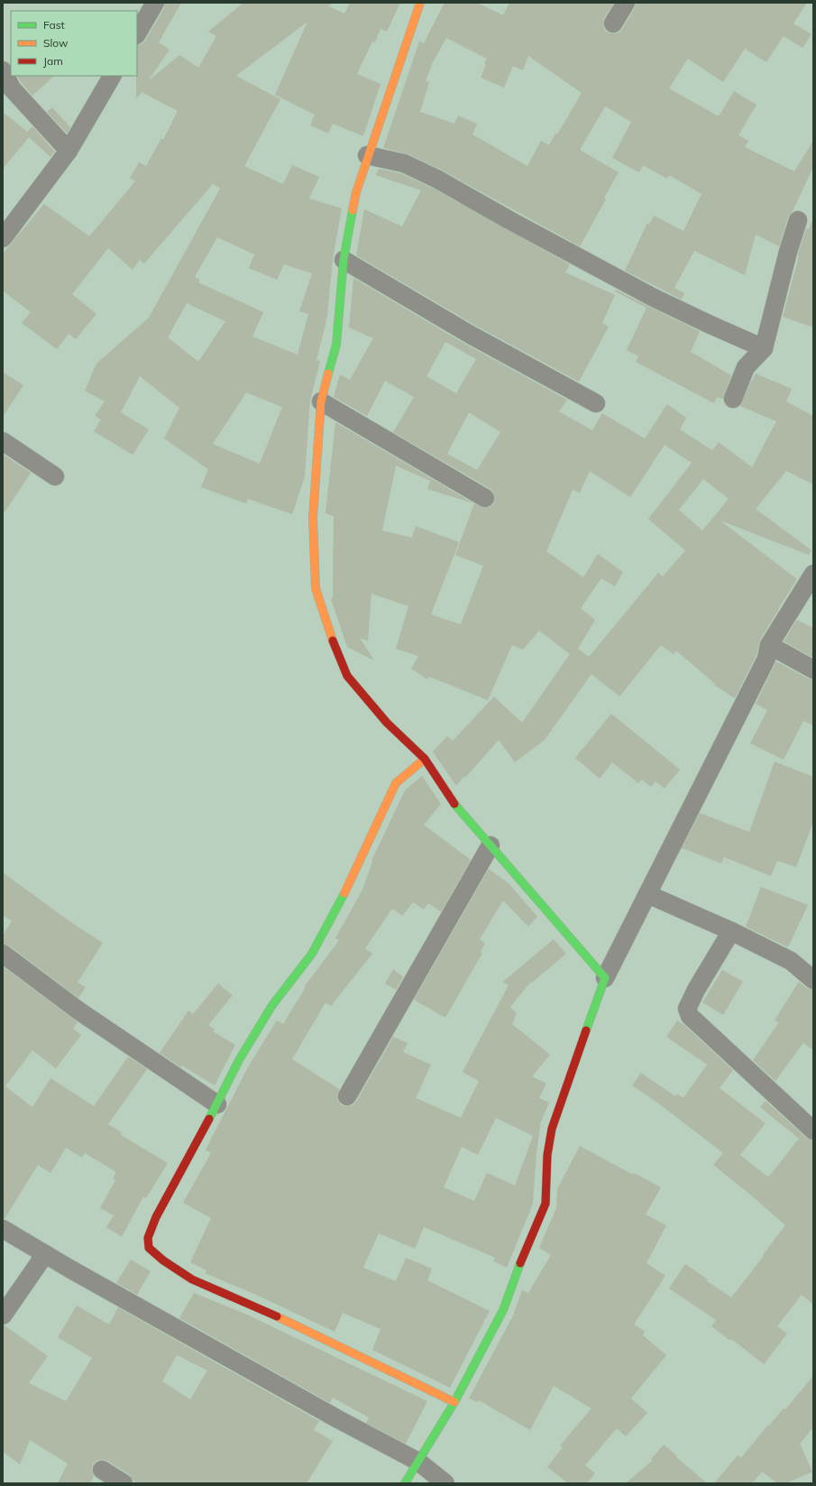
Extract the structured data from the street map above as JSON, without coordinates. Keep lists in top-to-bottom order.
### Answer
{
  "legend": ["Fast", "Slow", "Jam"]
}
